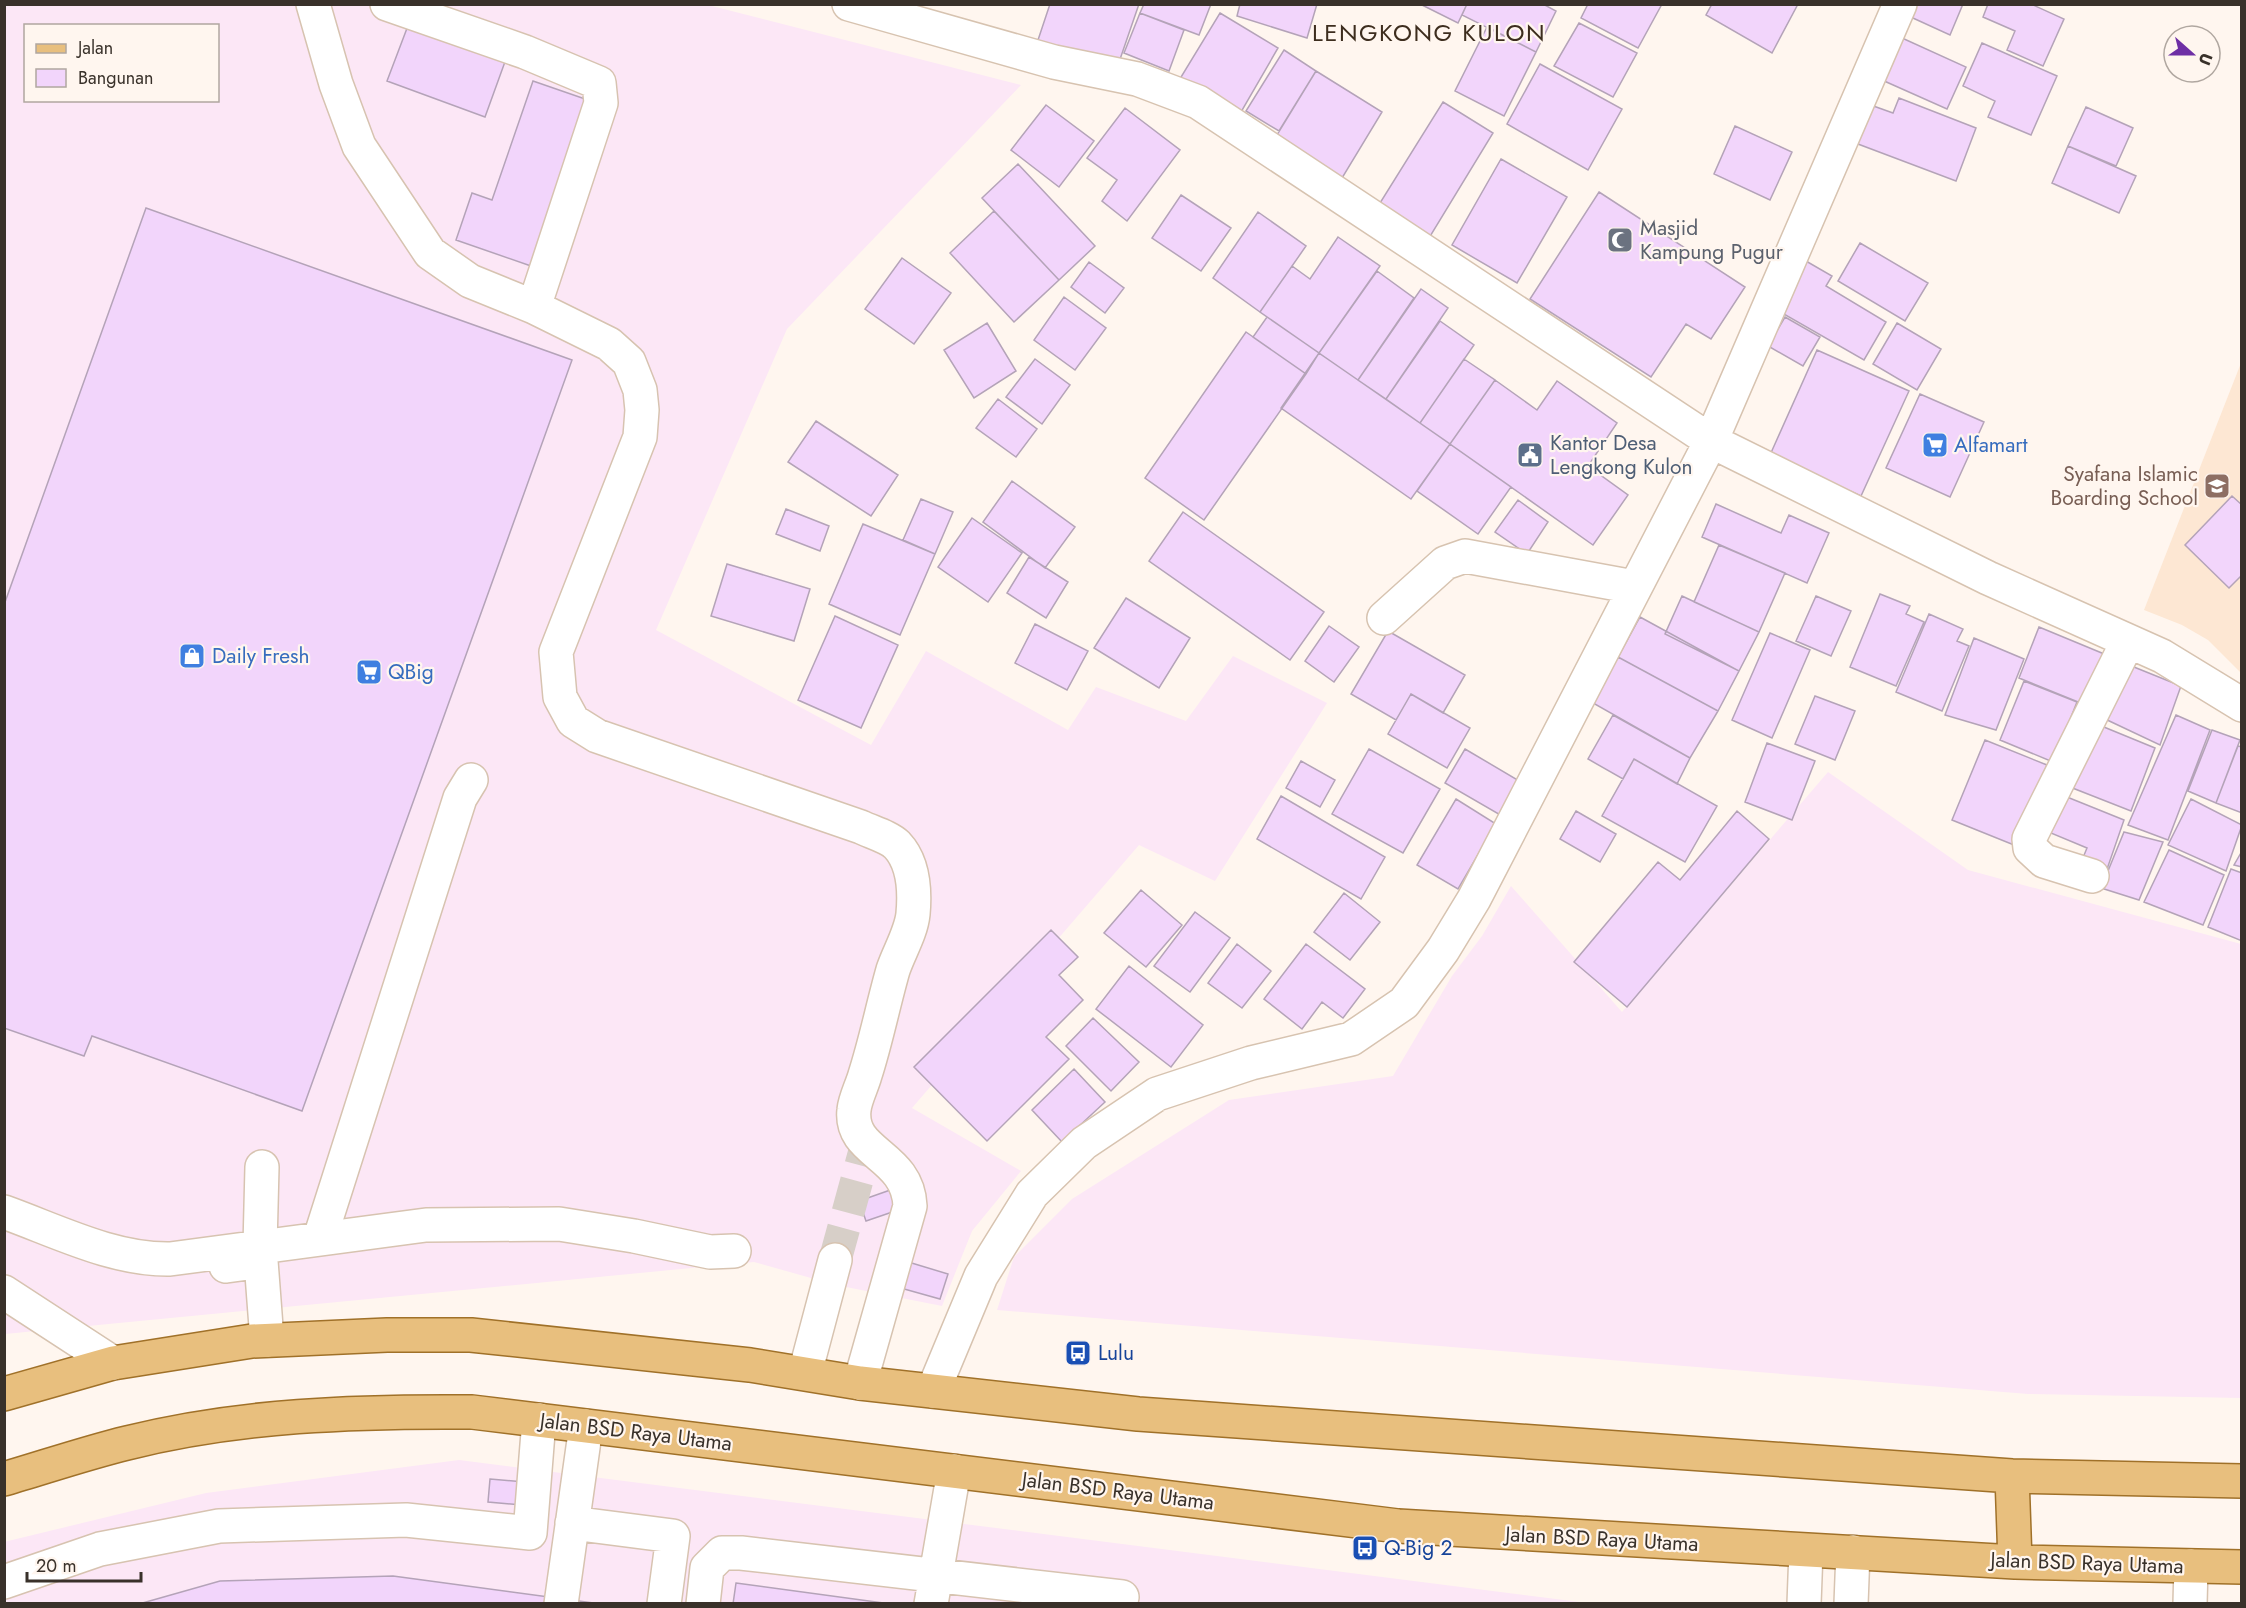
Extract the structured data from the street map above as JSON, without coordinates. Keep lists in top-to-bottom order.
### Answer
{
  "streets": {
    "main road": ["Jalan BSD Raya Utama"]
  },
  "districts": ["LENGKONG KULON"],
  "places": {
    "mosque": ["Masjid Kampung Pugur"],
    "supermarket": ["Alfamart", "QBig"],
    "public building": ["Kantor Desa Lengkong Kulon"],
    "school or university": ["Syafana Islamic Boarding School"],
    "shop": ["Daily Fresh"],
    "bus stop": ["Lulu", "Q-Big 2"]
  },
  "legend": ["Jalan", "Bangunan"],
  "scale_bar": "20 m",
  "north": "right"
}
